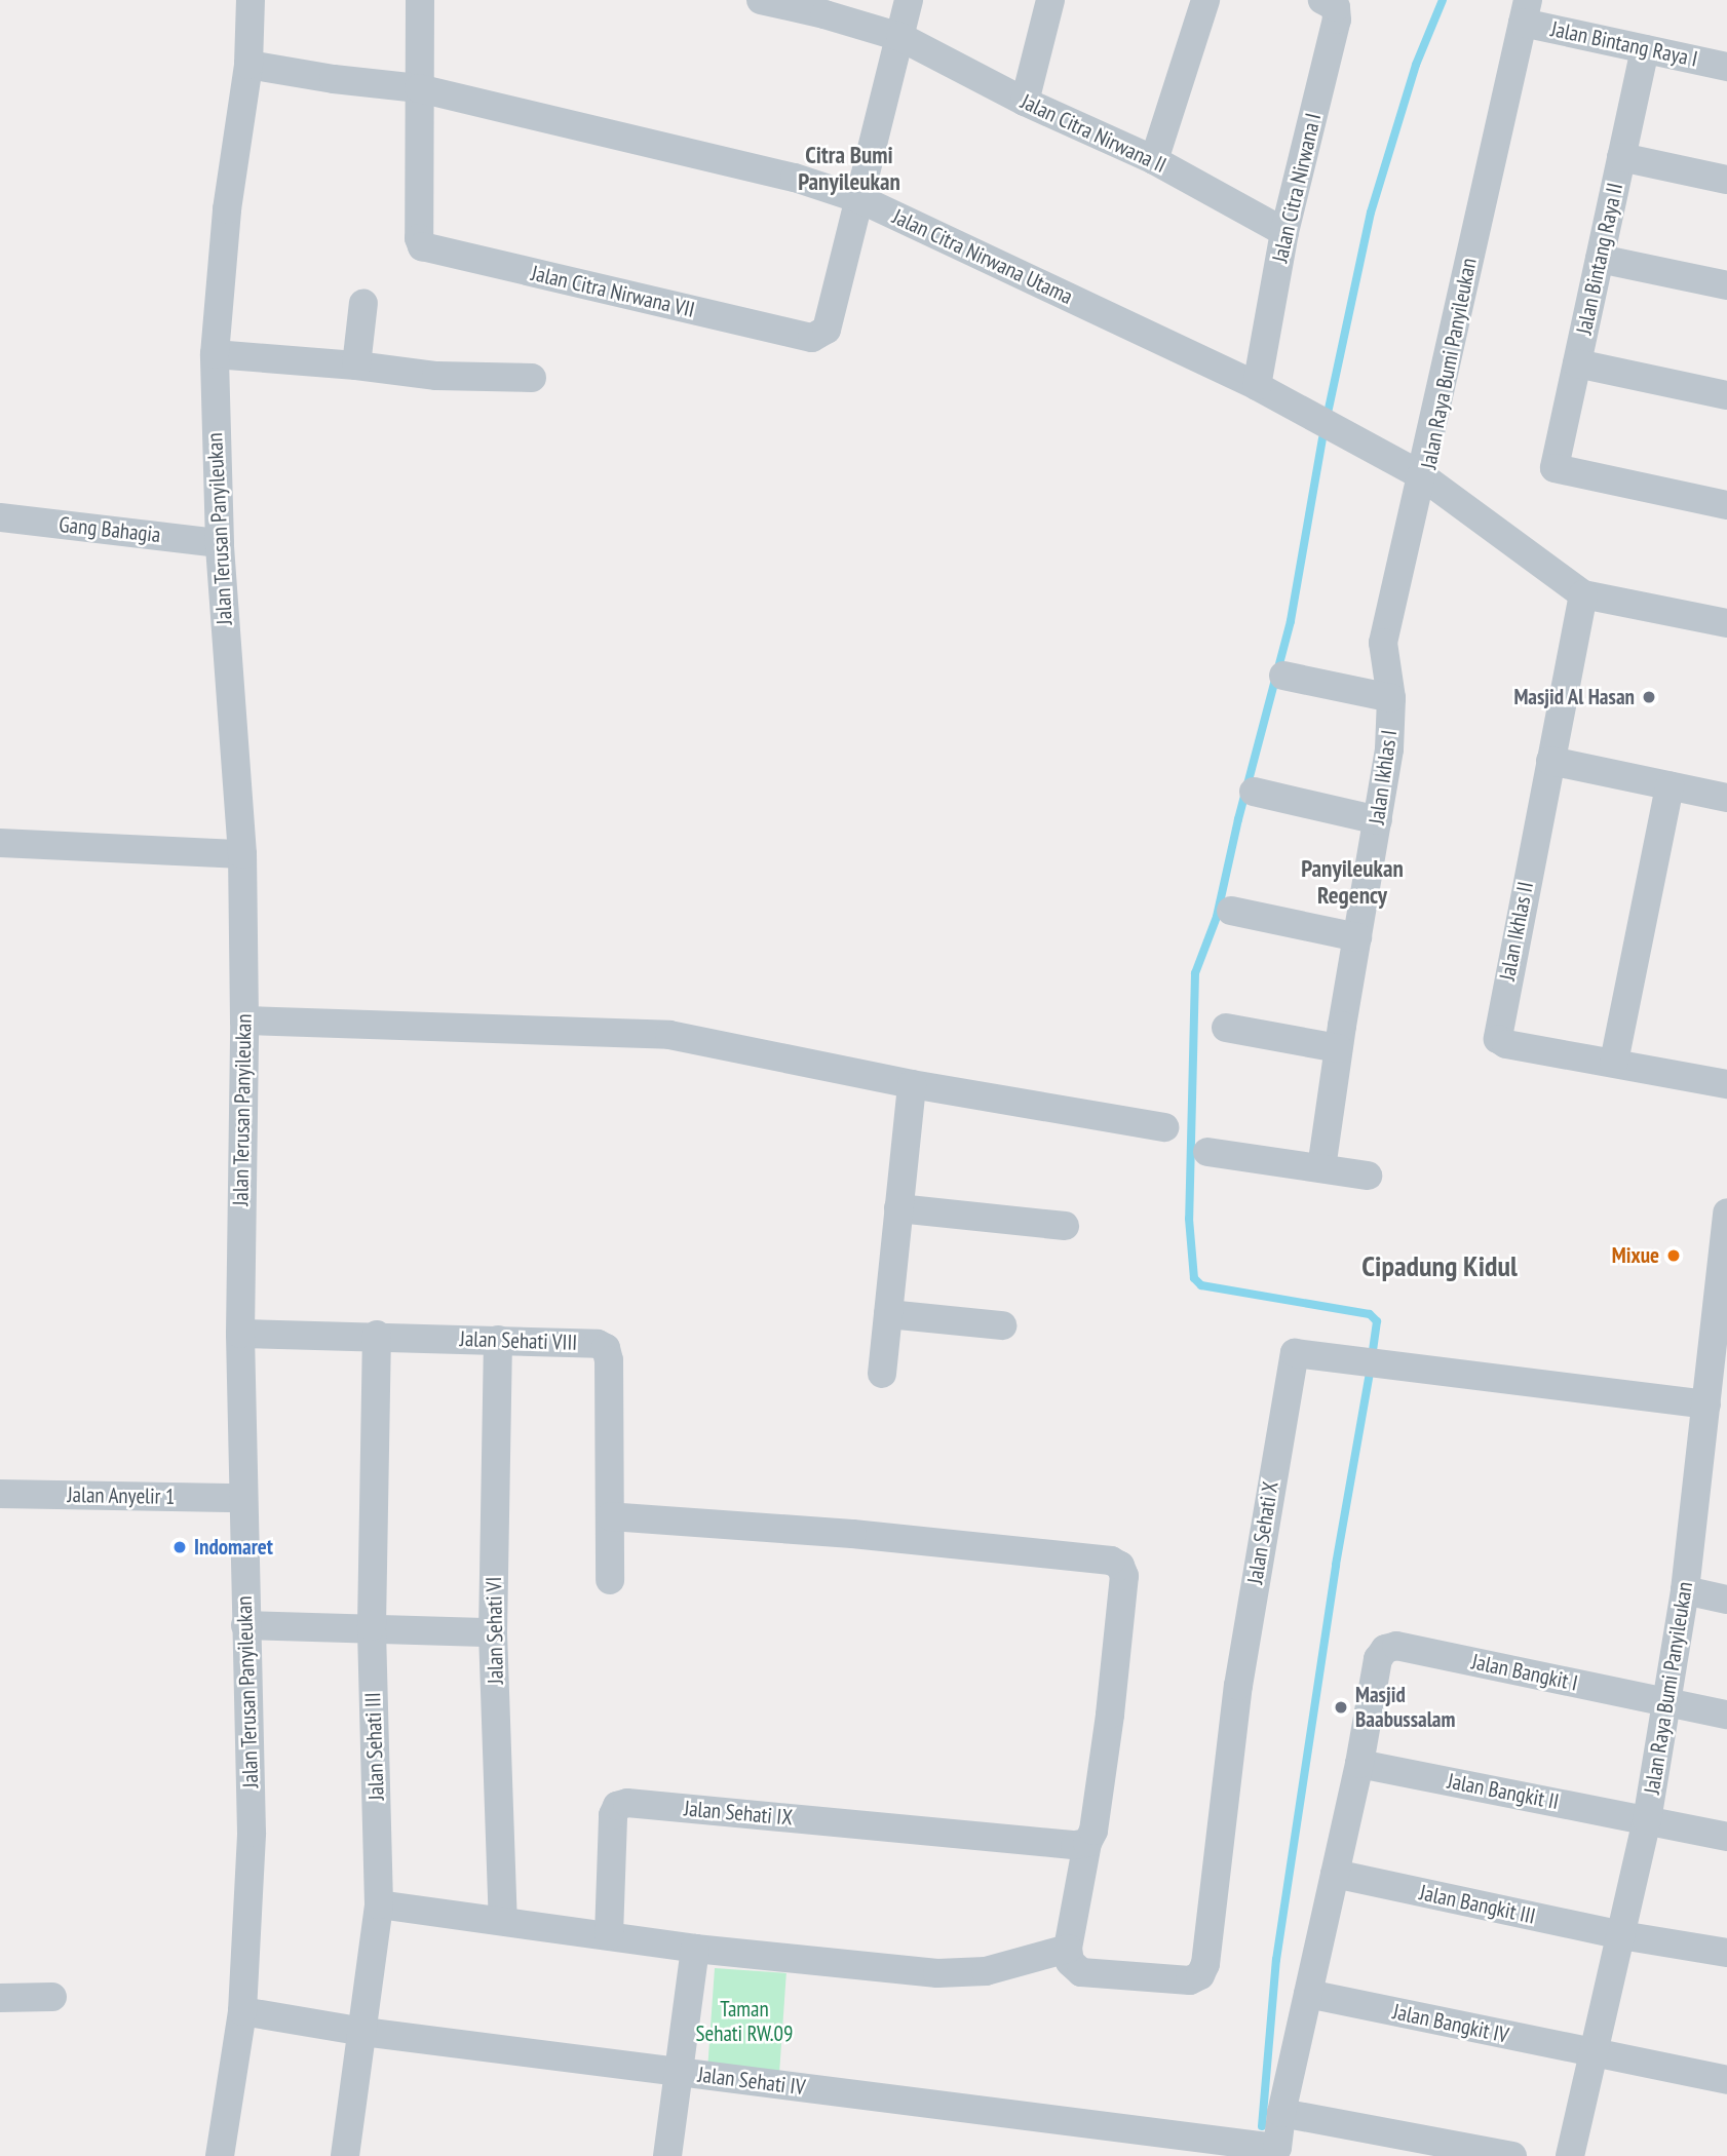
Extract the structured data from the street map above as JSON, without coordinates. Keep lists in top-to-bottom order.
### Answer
{
  "streets": {
    "street": [
      "Jalan Bintang Raya I",
      "Jalan Citra Nirwana II",
      "Jalan Citra Nirwana I",
      "Jalan Citra Nirwana Utama",
      "Jalan Bintang Raya II",
      "Jalan Citra Nirwana VII",
      "Jalan Raya Bumi Panyileukan",
      "Jalan Terusan Panyileukan",
      "Gang Bahagia",
      "Jalan Ikhlas I",
      "Jalan Ikhlas II",
      "Jalan Sehati VIII",
      "Jalan Anyelir 1",
      "Jalan Sehati X",
      "Jalan Sehati VI",
      "Jalan Bangkit I",
      "Jalan Sehati III",
      "Jalan Bangkit II",
      "Jalan Sehati IX",
      "Jalan Bangkit III",
      "Jalan Bangkit IV",
      "Jalan Sehati IV"
    ]
  },
  "crossings": [
    ["Jalan Bintang Raya I", "Jalan Bintang Raya II"],
    ["Jalan Bintang Raya I", "Jalan Raya Bumi Panyileukan"],
    ["Jalan Citra Nirwana II", "Jalan Citra Nirwana I"],
    ["Jalan Citra Nirwana II", "Jalan Citra Nirwana VII"],
    ["Jalan Citra Nirwana I", "Jalan Citra Nirwana Utama"],
    ["Jalan Citra Nirwana Utama", "Jalan Citra Nirwana VII"],
    ["Jalan Citra Nirwana Utama", "Jalan Raya Bumi Panyileukan"],
    ["Jalan Citra Nirwana Utama", "Jalan Terusan Panyileukan"],
    ["Jalan Citra Nirwana Utama", "Jalan Ikhlas I"],
    ["Jalan Raya Bumi Panyileukan", "Jalan Ikhlas I"],
    ["Jalan Raya Bumi Panyileukan", "Jalan Ikhlas II"],
    ["Jalan Raya Bumi Panyileukan", "Jalan Sehati X"],
    ["Jalan Raya Bumi Panyileukan", "Jalan Bangkit I"],
    ["Jalan Raya Bumi Panyileukan", "Jalan Bangkit II"],
    ["Jalan Raya Bumi Panyileukan", "Jalan Bangkit III"],
    ["Jalan Raya Bumi Panyileukan", "Jalan Bangkit IV"],
    ["Jalan Terusan Panyileukan", "Gang Bahagia"],
    ["Jalan Terusan Panyileukan", "Jalan Sehati VIII"],
    ["Jalan Terusan Panyileukan", "Jalan Anyelir 1"],
    ["Jalan Terusan Panyileukan", "Jalan Sehati IV"],
    ["Jalan Sehati VIII", "Jalan Sehati VI"],
    ["Jalan Sehati VIII", "Jalan Sehati III"],
    ["Jalan Bangkit I", "Jalan Bangkit II"],
    ["Jalan Sehati III", "Jalan Sehati IV"]
  ],
  "districts": ["Citra Bumi Panyileukan", "Panyileukan Regency", "Cipadung Kidul"],
  "parks": ["Taman Sehati RW.09"],
  "places": [
    "Masjid Al Hasan",
    "Mixue",
    "Indomaret",
    "Masjid Baabussalam"
  ]
}
